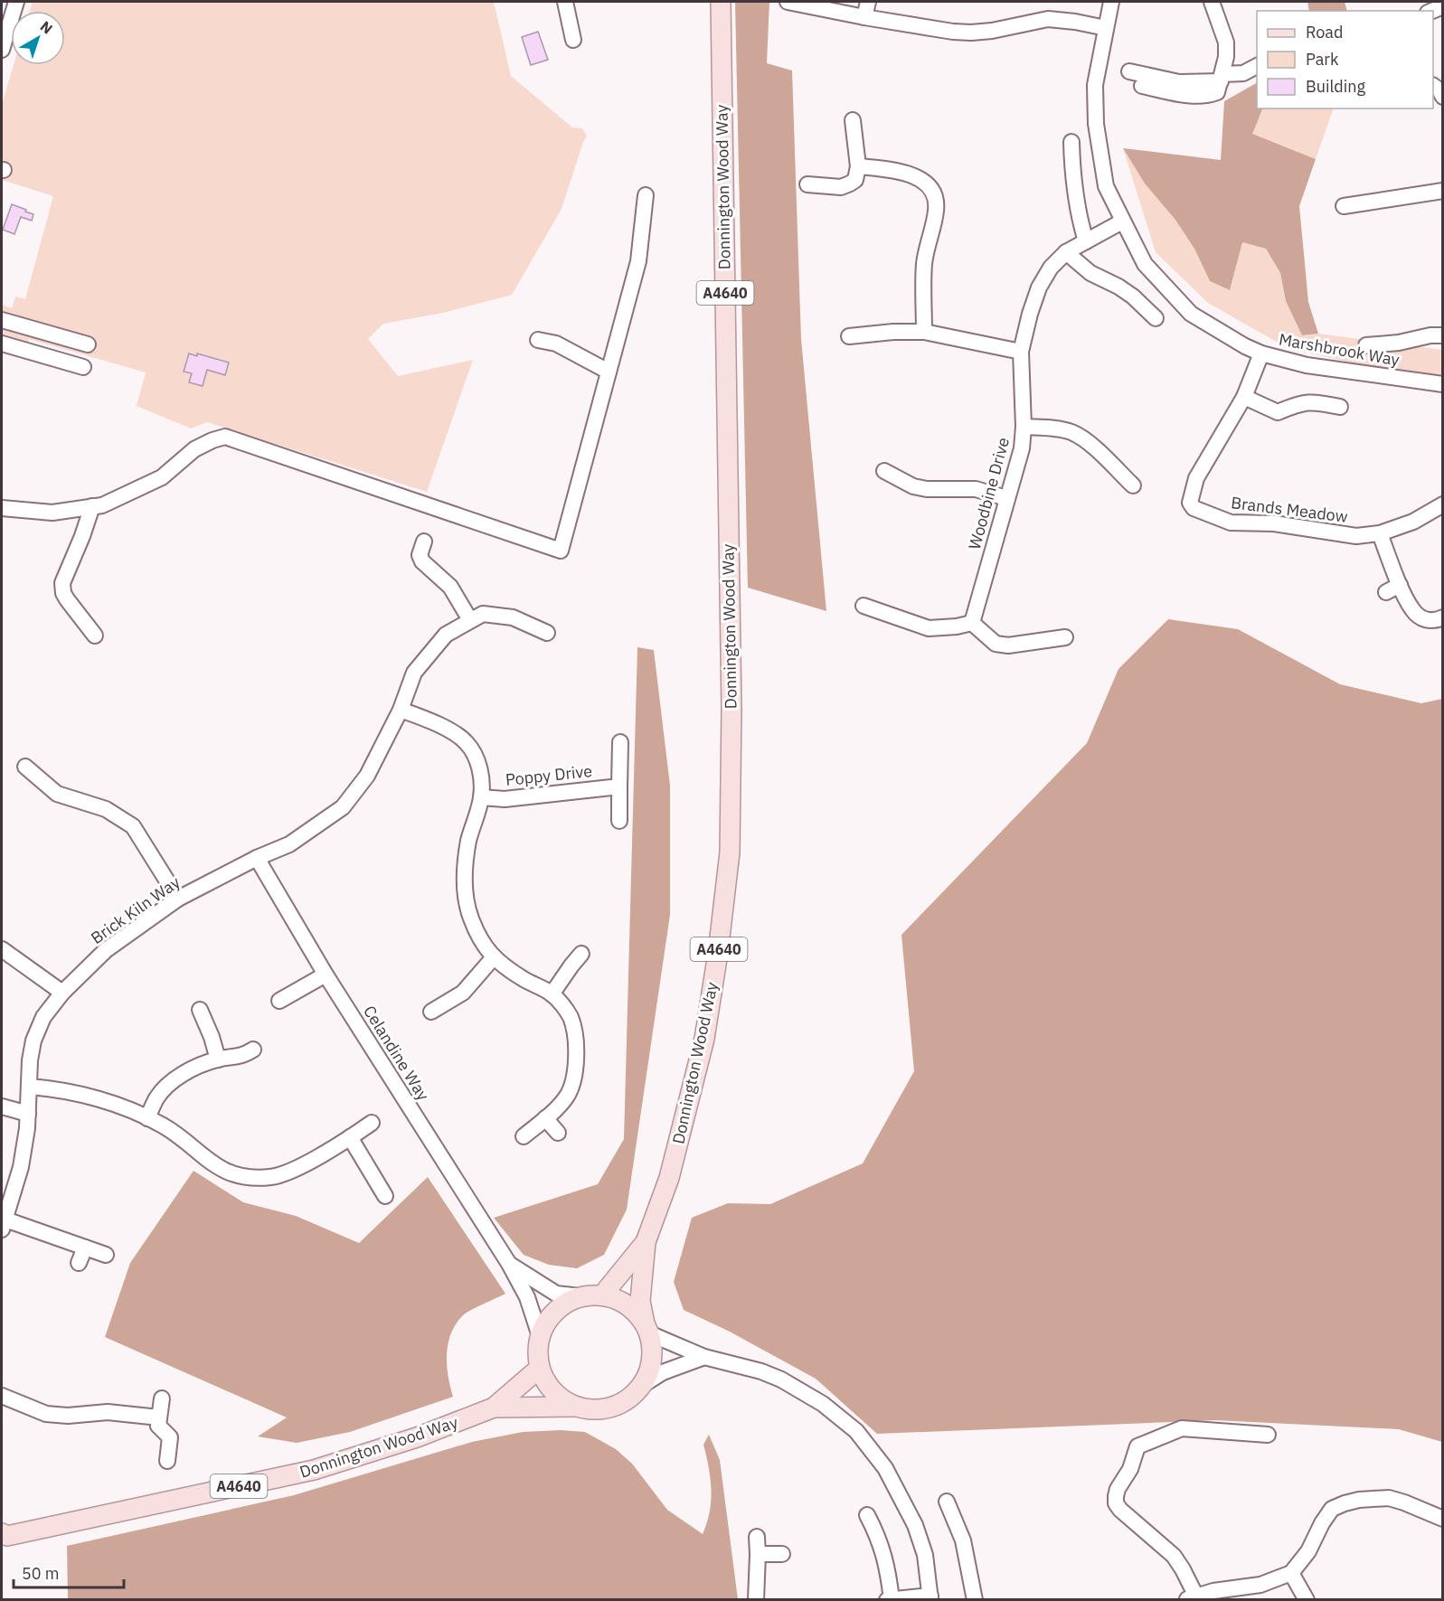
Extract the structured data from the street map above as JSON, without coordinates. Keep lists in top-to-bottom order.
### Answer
{
  "streets": {
    "main road": ["Donnington Wood Way", "A4640"],
    "street": [
      "Marshbrook Way",
      "Woodbine Drive",
      "Brands Meadow",
      "Poppy Drive",
      "Brick Kiln Way",
      "Celandine Way"
    ]
  },
  "crossings": [
    ["Donnington Wood Way", "A4640"],
    ["Donnington Wood Way", "Celandine Way"],
    ["A4640", "Celandine Way"],
    ["Marshbrook Way", "Woodbine Drive"],
    ["Marshbrook Way", "Brands Meadow"],
    ["Brick Kiln Way", "Celandine Way"]
  ],
  "legend": ["Road", "Park", "Building"],
  "scale_bar": "50 m",
  "north": "top right"
}
